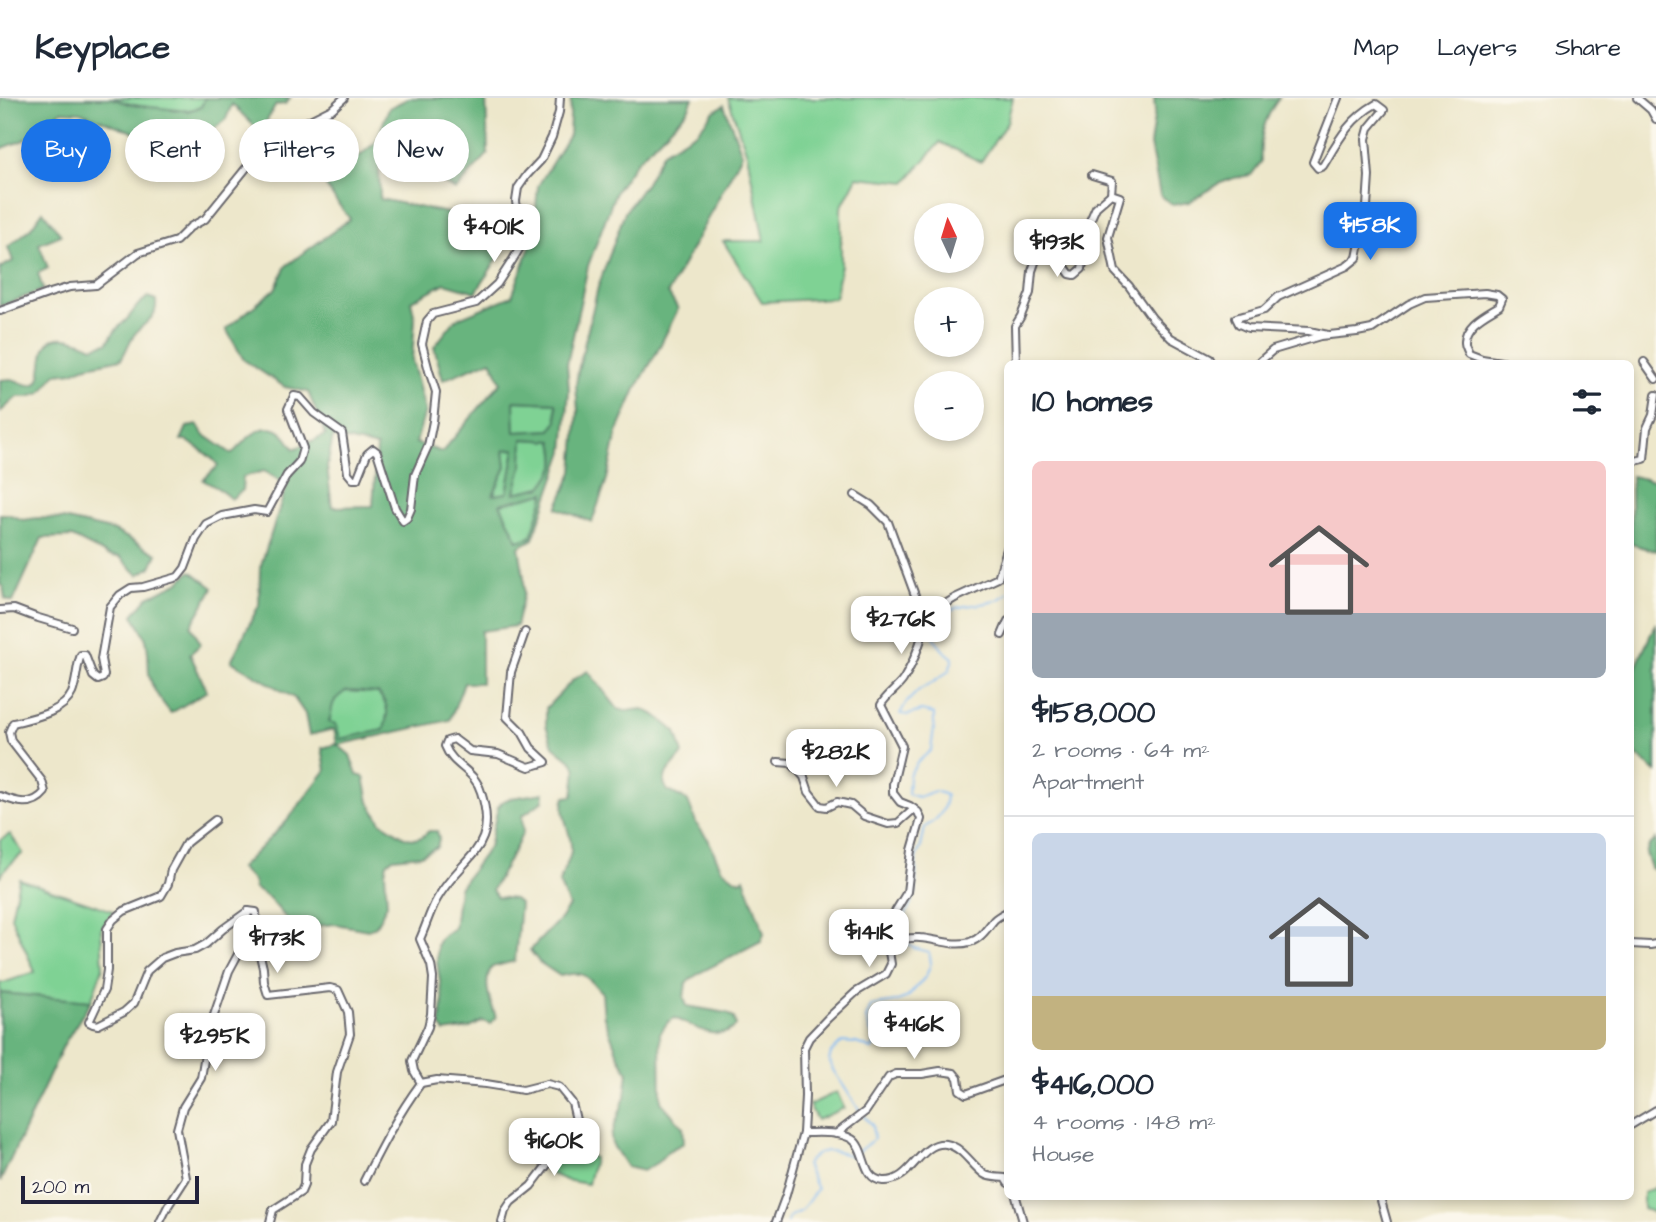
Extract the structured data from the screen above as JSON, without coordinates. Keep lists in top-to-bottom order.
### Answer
{
  "scale_bar": "200 m",
  "north": "top",
  "page": {
    "header": "Keyplace",
    "nav": ["Map", "Layers", "Share"],
    "chip": [
      "Buy",
      "Rent",
      "Filters",
      "New"
    ],
    "price": [
      "$158K",
      "$401K",
      "$193K",
      "$276K",
      "$282K",
      "$141K",
      "$173K",
      "$416K",
      "$295K",
      "$160K"
    ],
    "map_buttons": ["+", "−"],
    "heading": "10 homes",
    "list": [
      {
        "name": "$158,000",
        "note": "2 rooms · 64 m² · Apartment"
      },
      {
        "name": "$416,000",
        "note": "4 rooms · 148 m² · House"
      }
    ],
    "scale": "200 m"
  }
}
